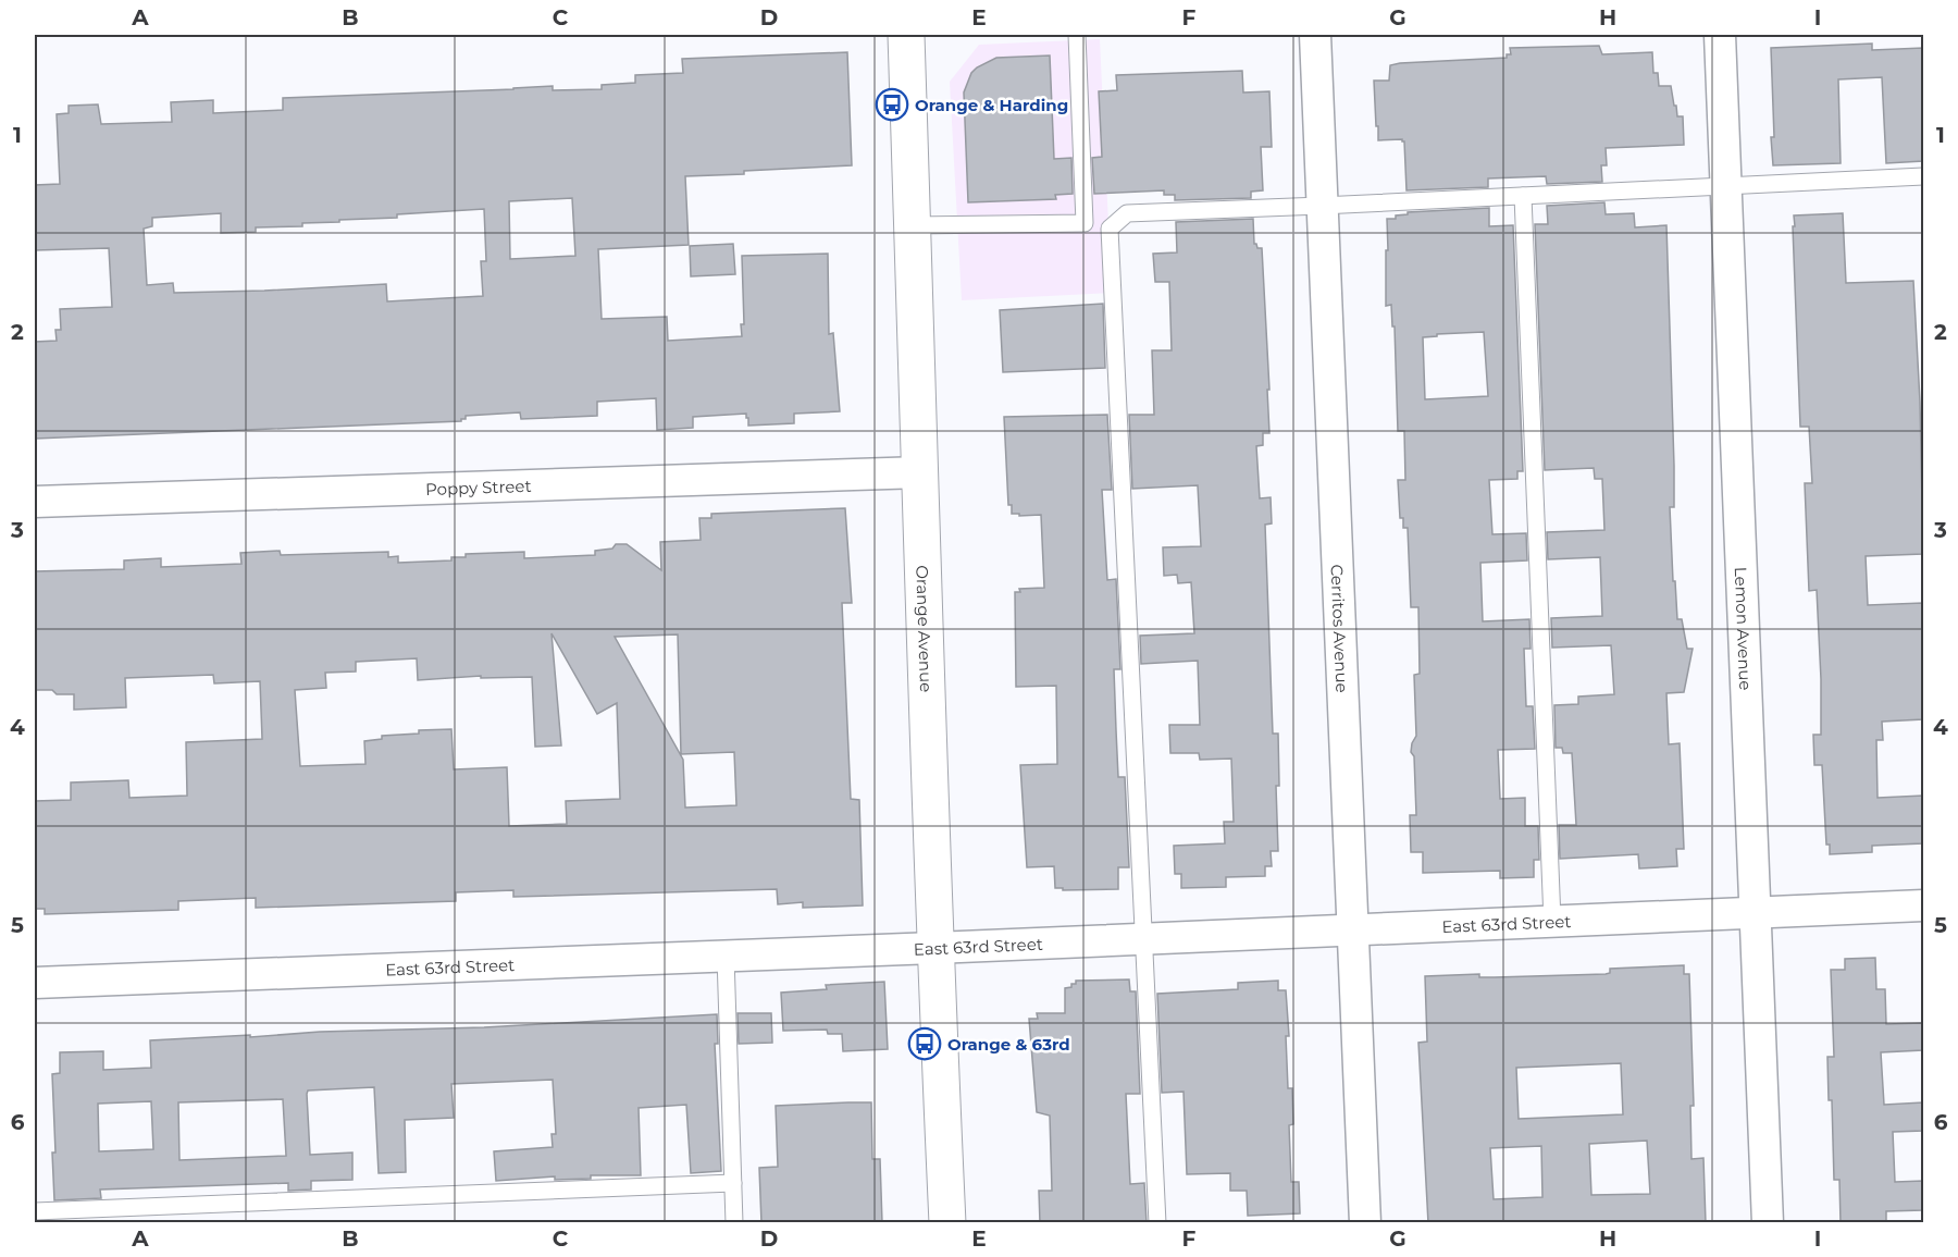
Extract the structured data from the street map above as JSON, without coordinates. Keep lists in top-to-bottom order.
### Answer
{
  "streets": {
    "street": [
      "Poppy Street",
      "Lemon Avenue",
      "Orange Avenue",
      "Cerritos Avenue",
      "East 63rd Street"
    ]
  },
  "crossings": [
    ["Poppy Street", "Orange Avenue"],
    ["Lemon Avenue", "East 63rd Street"],
    ["Orange Avenue", "East 63rd Street"],
    ["Cerritos Avenue", "East 63rd Street"]
  ],
  "places": {
    "bus stop": ["Orange & Harding", "Orange & 63rd"]
  },
  "grid": {
    "columns": [
      "A",
      "B",
      "C",
      "D",
      "E",
      "F",
      "G",
      "H",
      "I"
    ],
    "rows": [
      "1",
      "2",
      "3",
      "4",
      "5",
      "6"
    ]
  }
}
